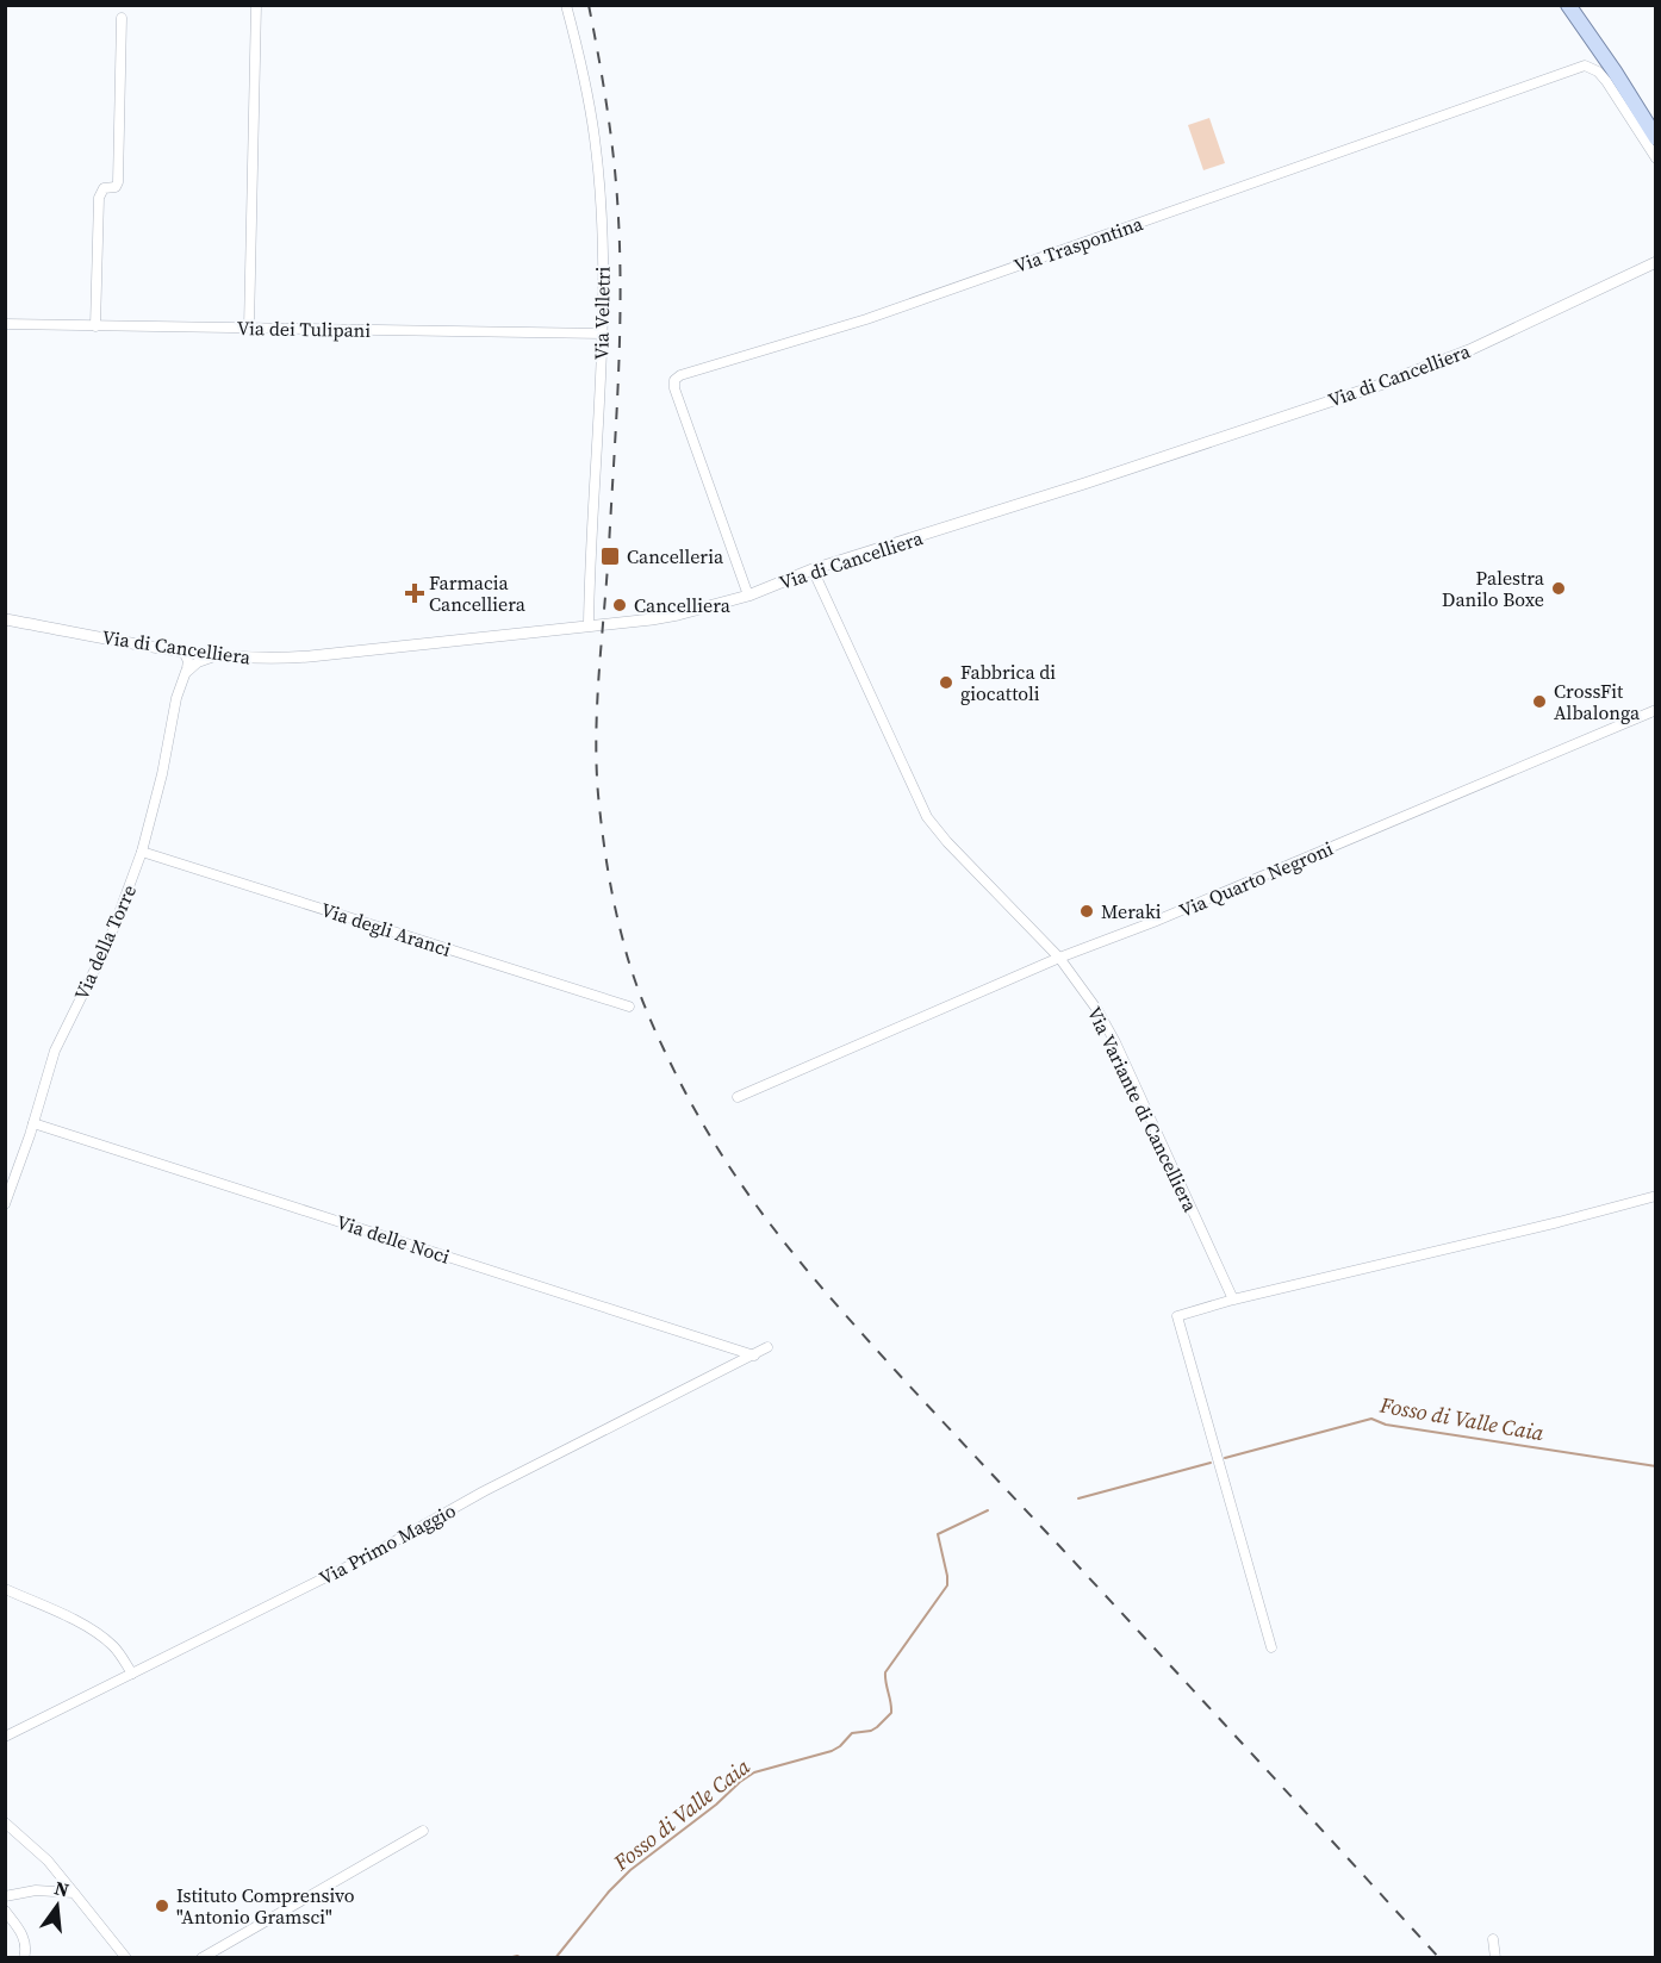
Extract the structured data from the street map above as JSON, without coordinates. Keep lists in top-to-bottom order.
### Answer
{
  "streets": {
    "street": [
      "Via Traspontina",
      "Via Velletri",
      "Via dei Tulipani",
      "Via di Cancelliera",
      "Via Quarto Negroni",
      "Via degli Aranci",
      "Via della Torre",
      "Via Variante di Cancelliera",
      "Via delle Noci",
      "Via Primo Maggio"
    ]
  },
  "crossings": [
    ["Via Traspontina", "Via di Cancelliera"],
    ["Via Velletri", "Via dei Tulipani"],
    ["Via Velletri", "Via di Cancelliera"],
    ["Via di Cancelliera", "Via della Torre"],
    ["Via di Cancelliera", "Via Variante di Cancelliera"],
    ["Via Quarto Negroni", "Via Variante di Cancelliera"],
    ["Via degli Aranci", "Via della Torre"],
    ["Via della Torre", "Via delle Noci"],
    ["Via delle Noci", "Via Primo Maggio"]
  ],
  "water": ["Fosso di Valle Caia"],
  "places": {
    "transit": ["Cancelleria"],
    "other": [
      "Palestra Danilo Boxe",
      "Cancelliera",
      "Fabbrica di giocattoli",
      "CrossFit Albalonga",
      "Meraki",
      "Istituto Comprensivo \"Antonio Gramsci\""
    ],
    "health": ["Farmacia Cancelliera"]
  },
  "north": "top"
}
